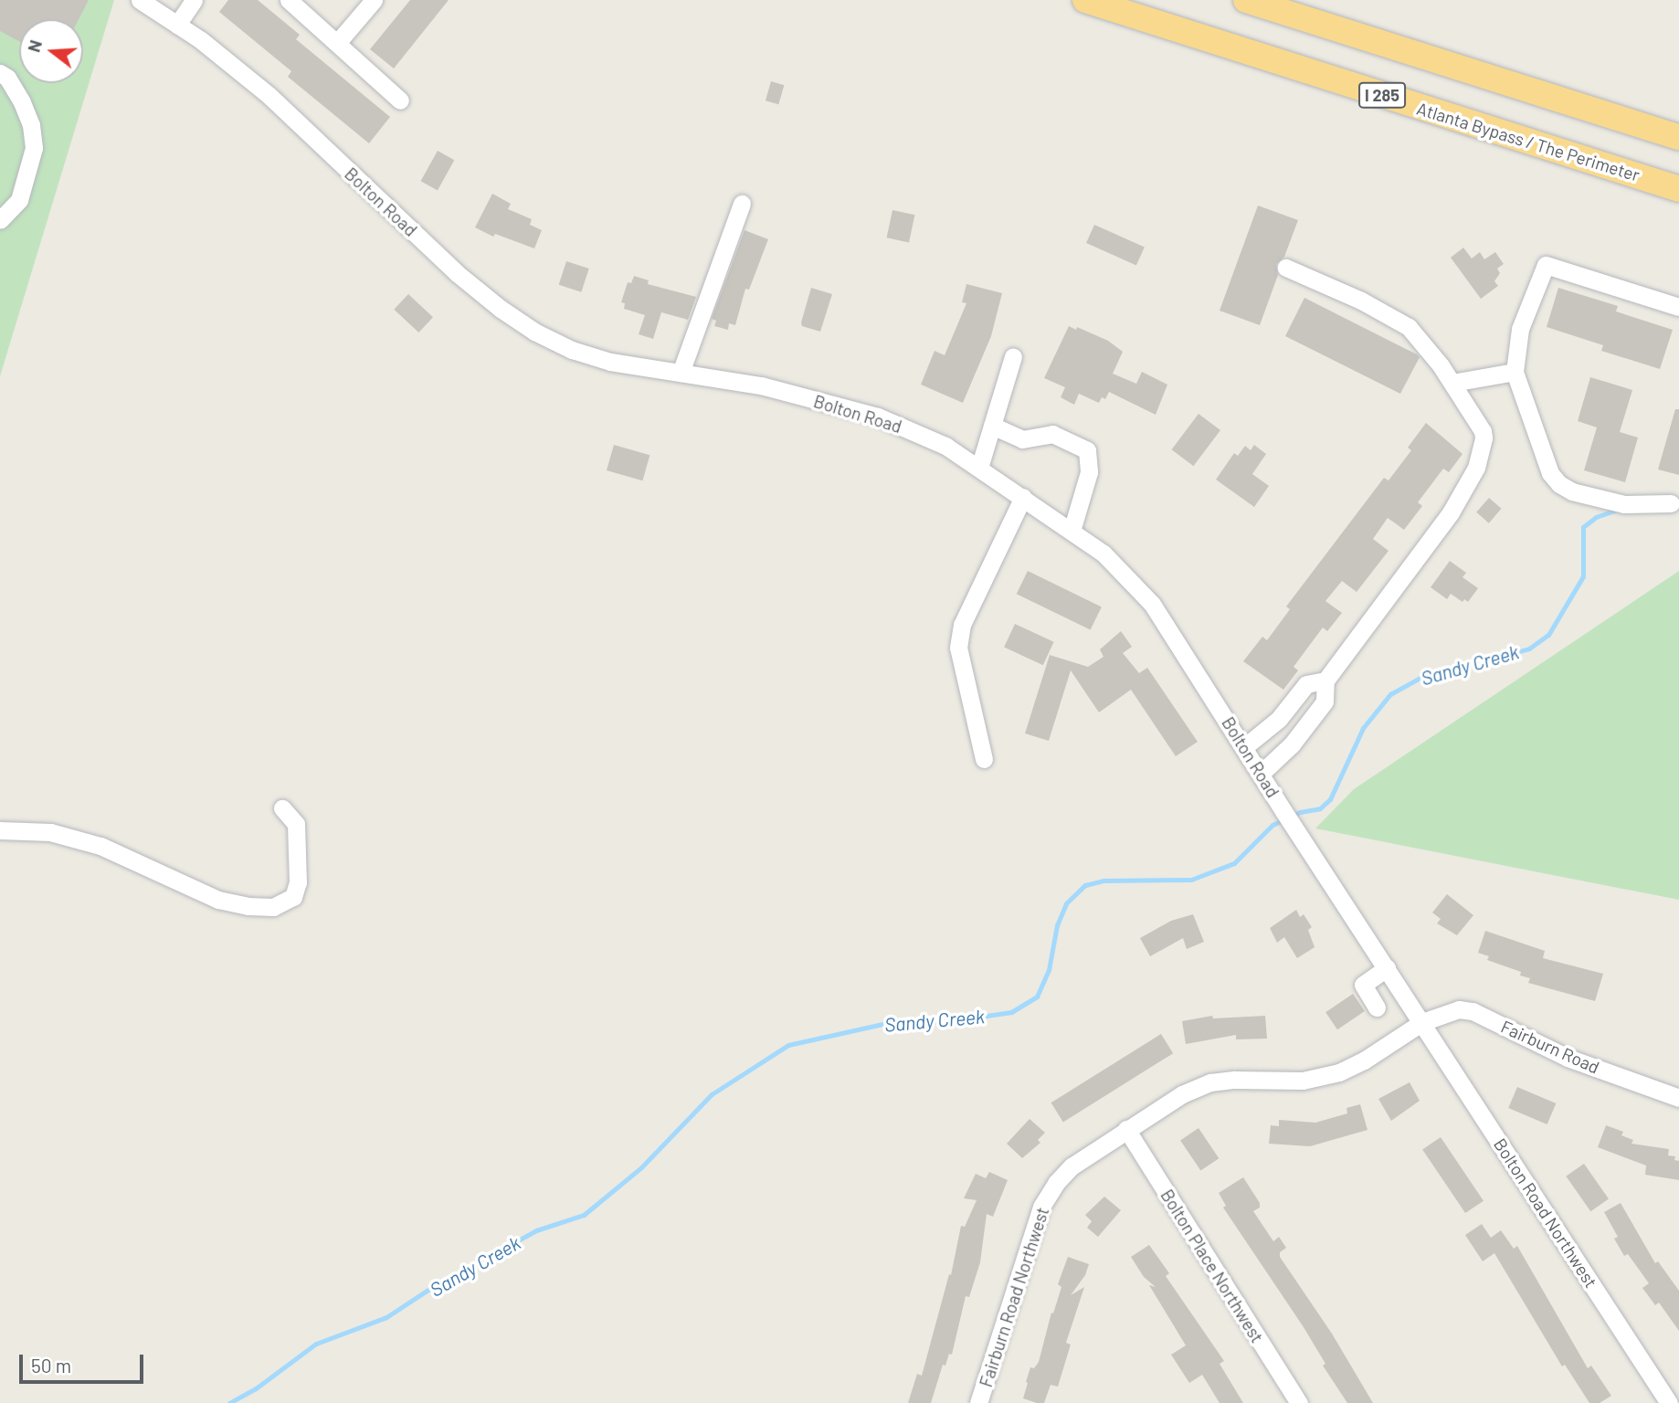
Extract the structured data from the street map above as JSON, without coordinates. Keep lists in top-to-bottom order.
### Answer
{
  "streets": {
    "highway": ["I 285", "Atlanta Bypass / The Perimeter"],
    "street": [
      "Bolton Road",
      "Fairburn Road",
      "Bolton Road Northwest",
      "Bolton Place Northwest",
      "Fairburn Road Northwest"
    ]
  },
  "crossings": [
    ["Bolton Road", "Fairburn Road"],
    ["Bolton Road", "Bolton Road Northwest"],
    ["Bolton Road", "Fairburn Road Northwest"],
    ["Fairburn Road", "Bolton Road Northwest"],
    ["Fairburn Road", "Fairburn Road Northwest"],
    ["Bolton Road Northwest", "Fairburn Road Northwest"],
    ["Bolton Place Northwest", "Fairburn Road Northwest"]
  ],
  "water": ["Sandy Creek"],
  "scale_bar": "50 m",
  "north": "left"
}
